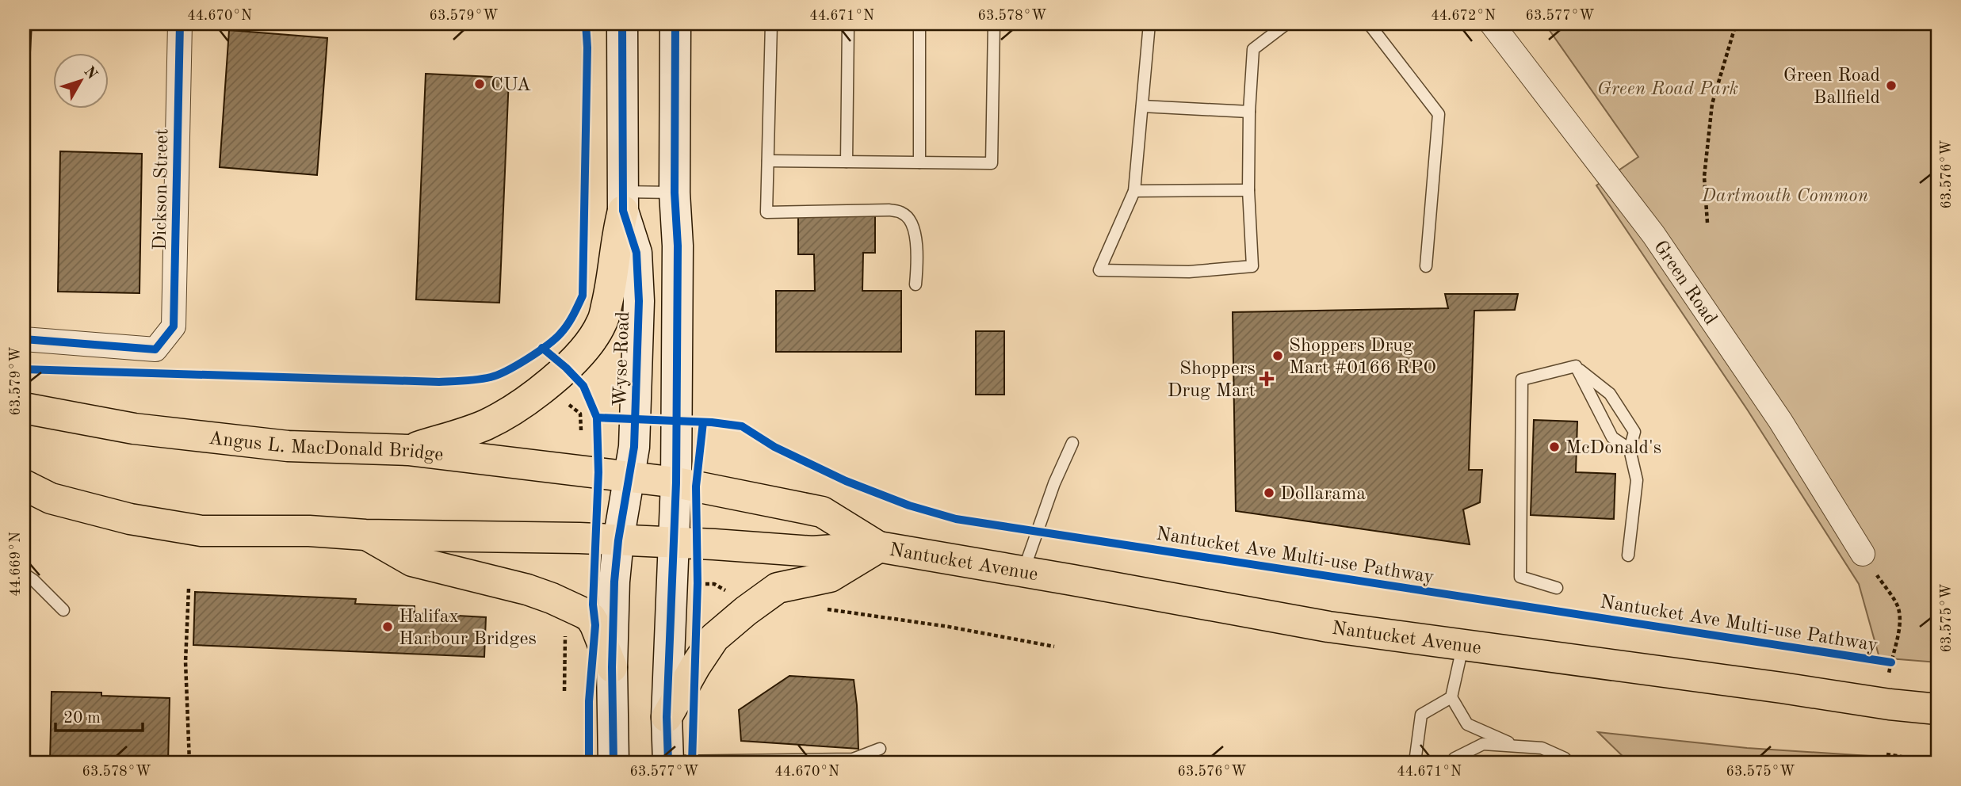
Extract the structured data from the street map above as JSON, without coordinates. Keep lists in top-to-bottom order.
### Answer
{
  "streets": {
    "main road": ["Wyse Road", "Angus L. MacDonald Bridge", "Nantucket Avenue"],
    "street": ["Dickson Street", "Green Road"],
    "cycle path": ["Nantucket Ave Multi-use Pathway"]
  },
  "crossings": [
    ["Wyse Road", "Angus L. MacDonald Bridge"],
    ["Wyse Road", "Nantucket Avenue"],
    ["Angus L. MacDonald Bridge", "Nantucket Avenue"]
  ],
  "parks": ["Green Road Park", "Dartmouth Common"],
  "places": {
    "other": [
      "CUA",
      "Green Road Ballfield",
      "Shoppers Drug Mart #0166 RPO",
      "McDonald's",
      "Dollarama",
      "Halifax Harbour Bridges"
    ],
    "health": ["Shoppers Drug Mart"]
  },
  "scale_bar": "20 m",
  "north": "top right",
  "coordinates": [
    "44.670°N",
    "63.579°W",
    "44.671°N",
    "63.578°W",
    "44.672°N",
    "63.577°W",
    "63.576°W",
    "44.669°N",
    "63.575°W"
  ]
}
